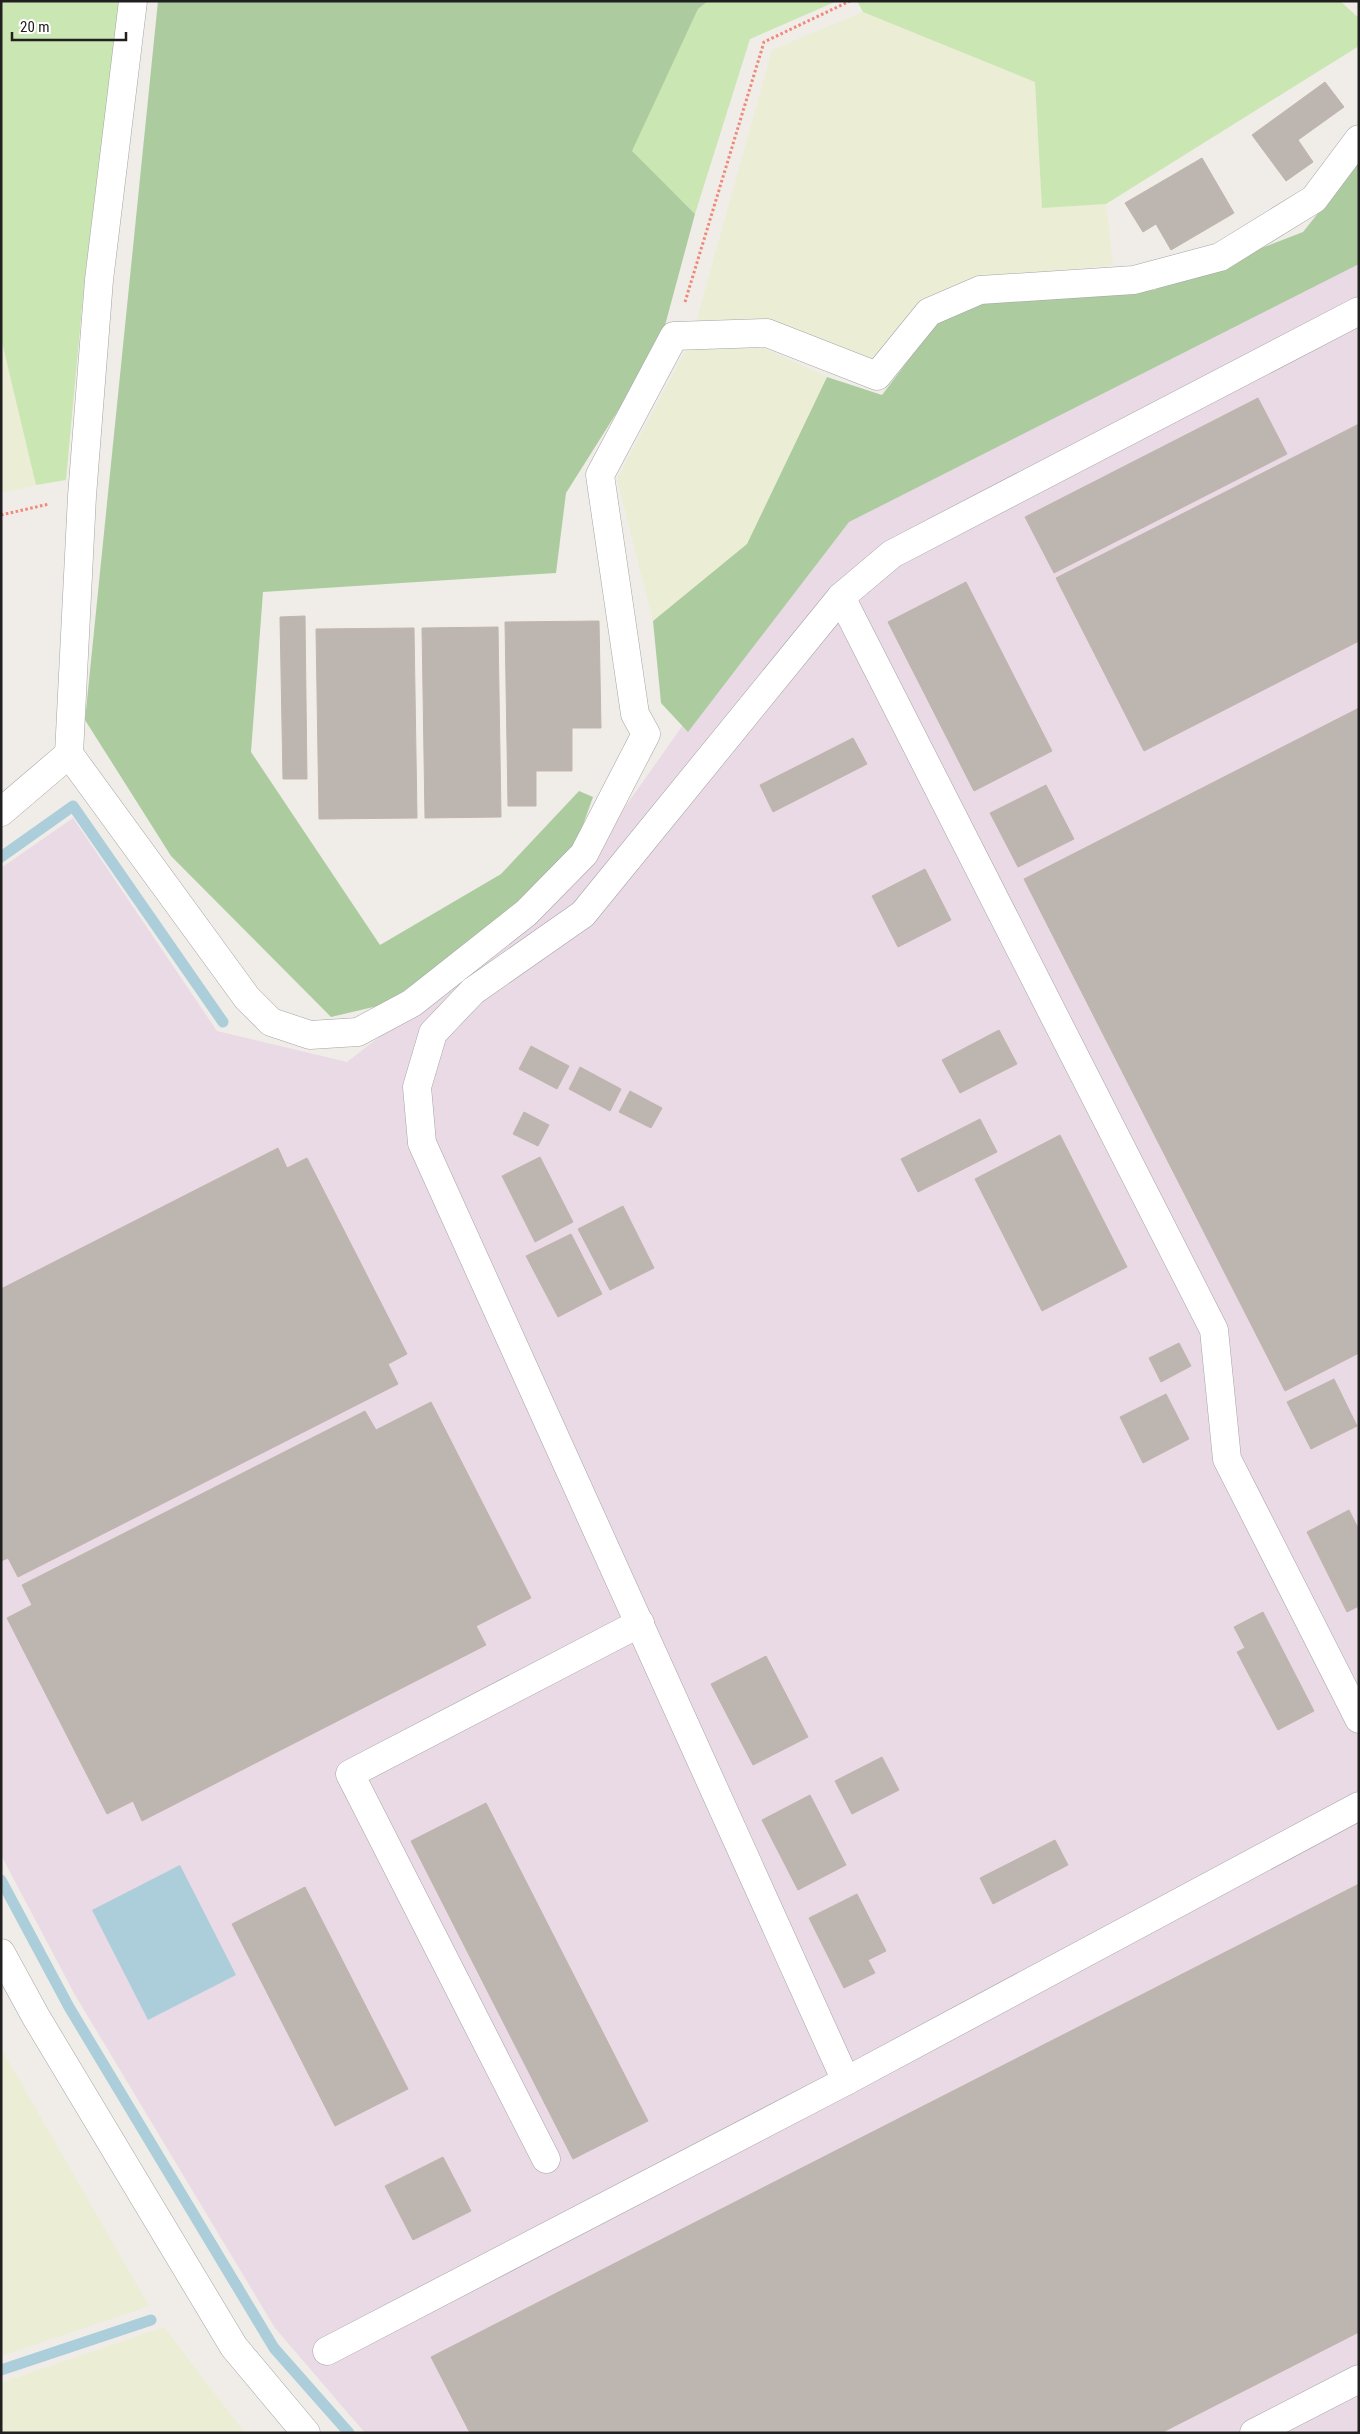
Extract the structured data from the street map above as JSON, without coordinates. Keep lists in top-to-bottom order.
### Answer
{
  "scale_bar": "20 m"
}
